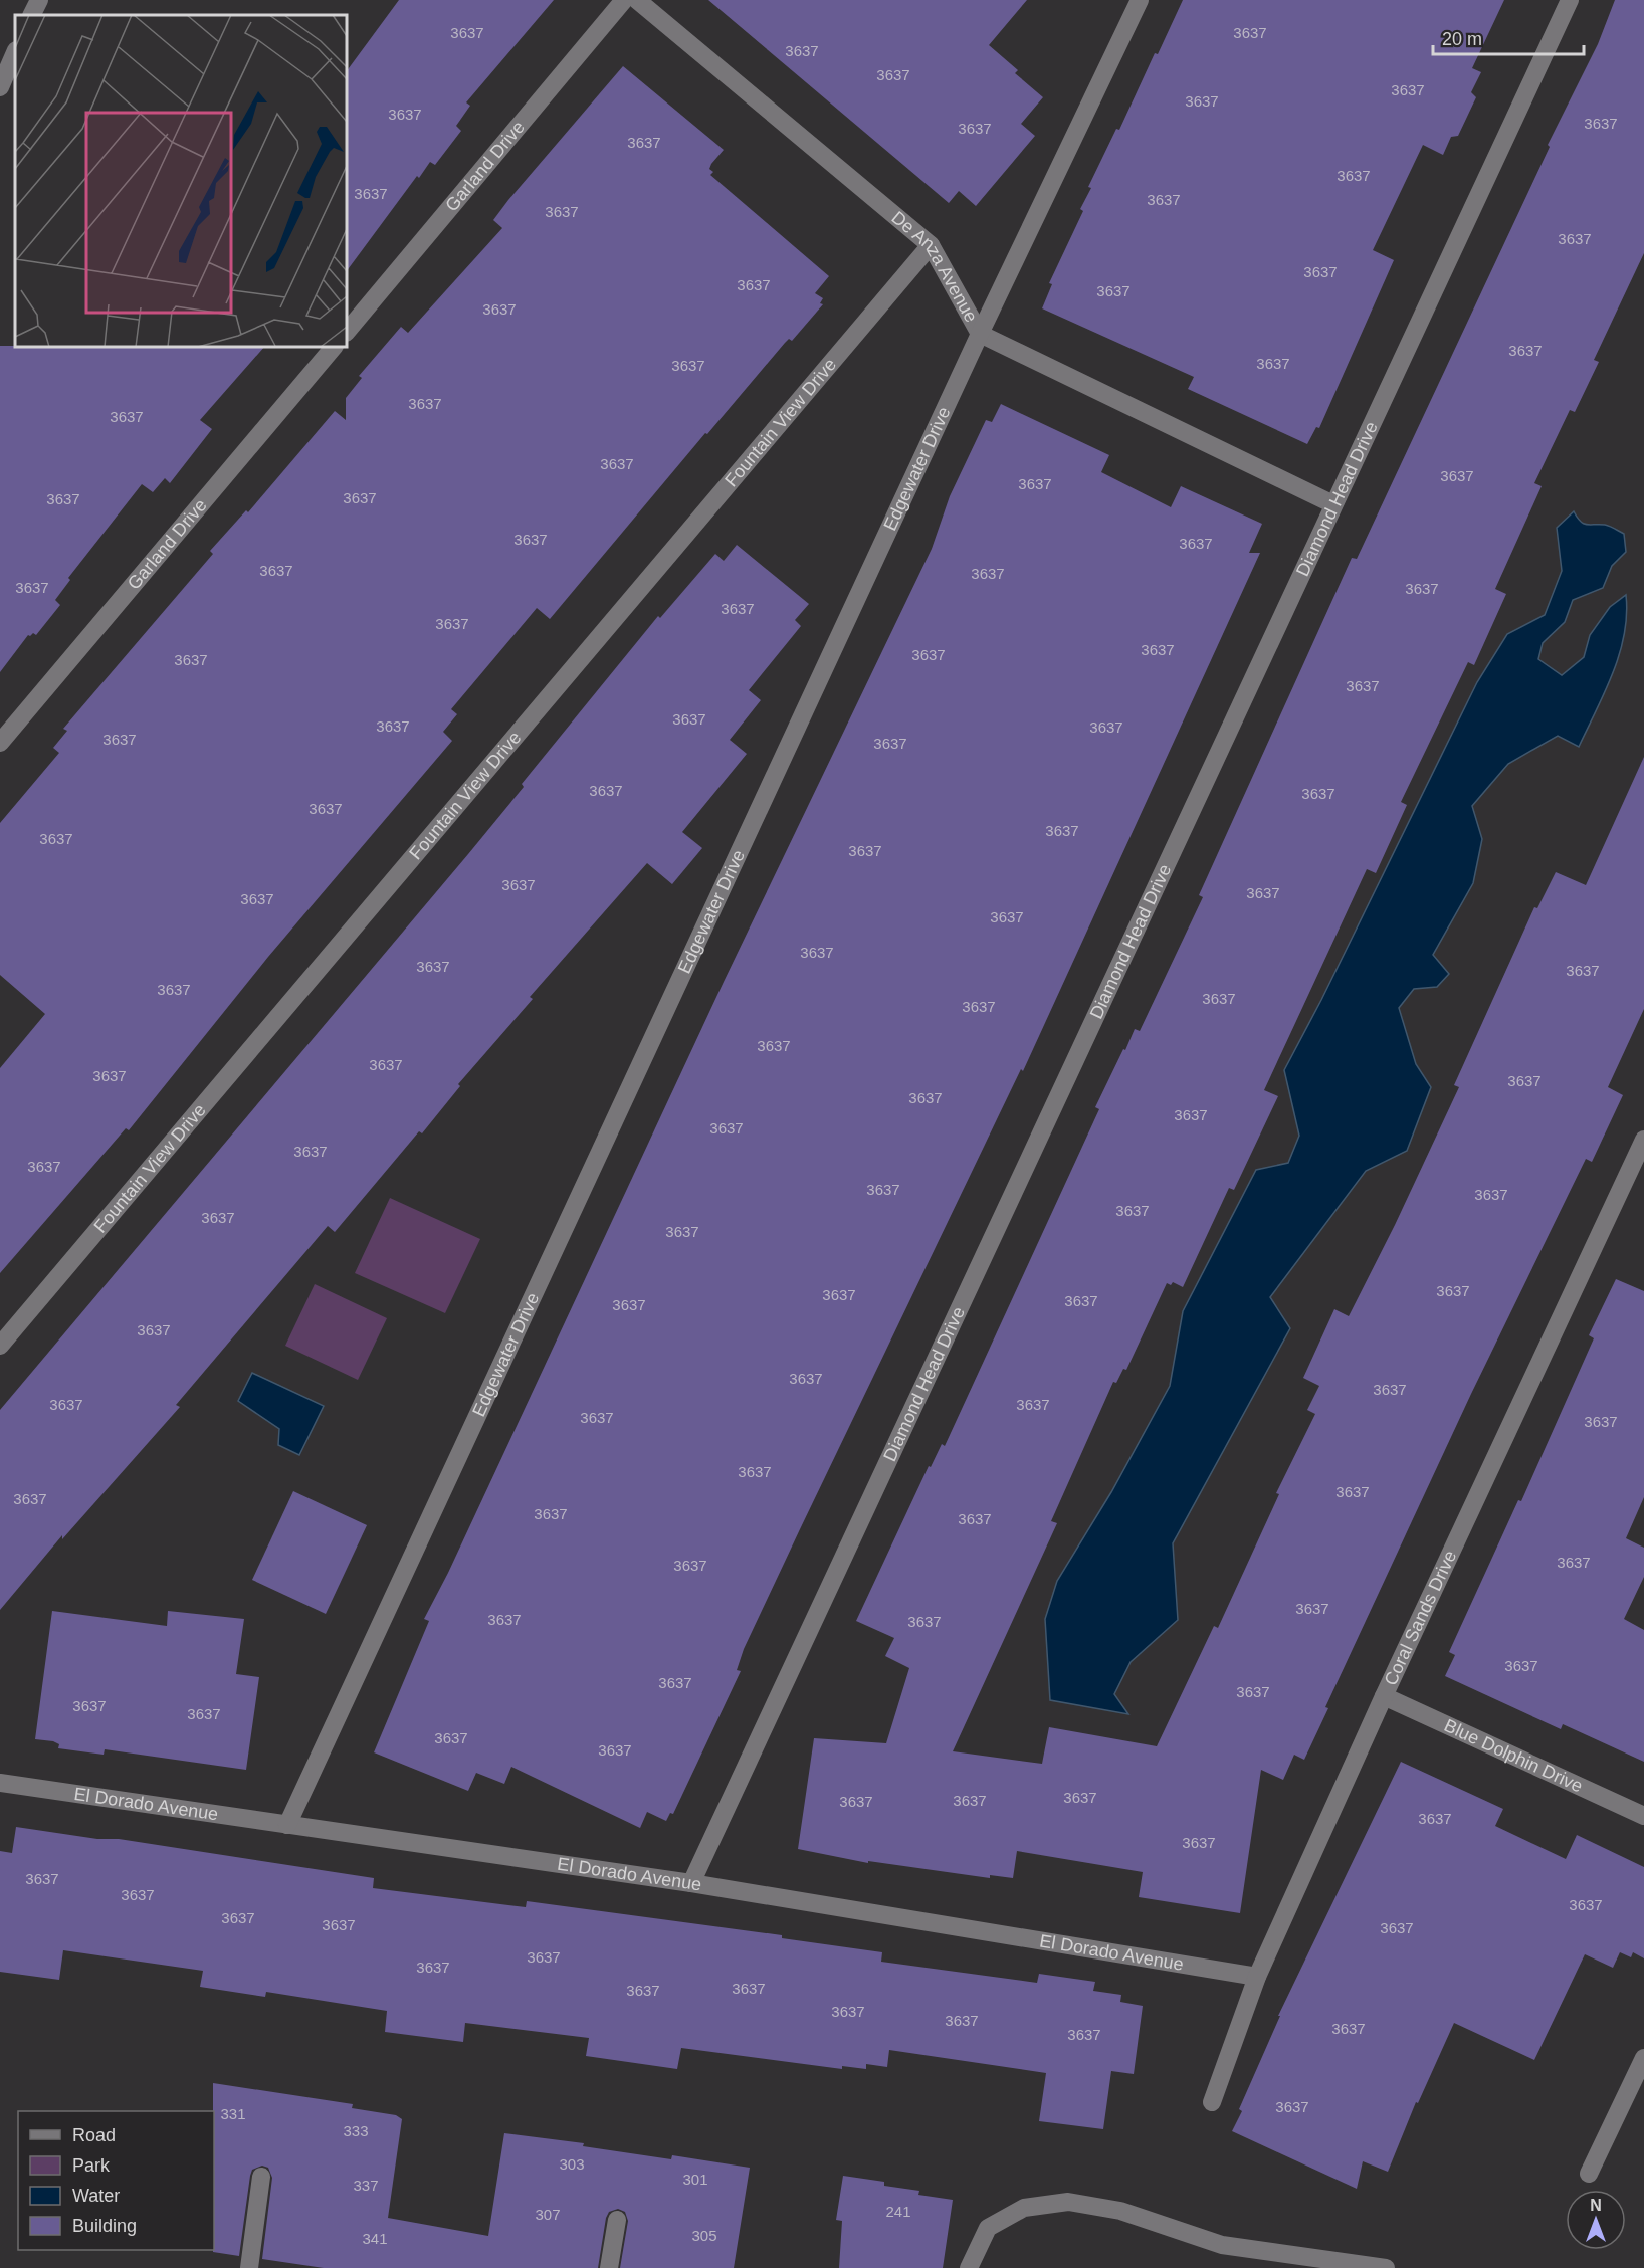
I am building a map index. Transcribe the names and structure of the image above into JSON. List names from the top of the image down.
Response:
{
  "streets": {
    "lane": [
      "Garland Drive",
      "De Anza Avenue",
      "Fountain View Drive",
      "Edgewater Drive",
      "Diamond Head Drive",
      "Coral Sands Drive",
      "Blue Dolphin Drive",
      "El Dorado Avenue"
    ]
  },
  "crossings": [
    ["De Anza Avenue", "Fountain View Drive"],
    ["De Anza Avenue", "Edgewater Drive"],
    ["De Anza Avenue", "Diamond Head Drive"],
    ["Edgewater Drive", "El Dorado Avenue"],
    ["Diamond Head Drive", "El Dorado Avenue"],
    ["Coral Sands Drive", "Blue Dolphin Drive"],
    ["Coral Sands Drive", "El Dorado Avenue"]
  ],
  "house_numbers": [
    "3637",
    "3637",
    "3637",
    "3637",
    "3637",
    "3637",
    "3637",
    "3637",
    "3637",
    "3637",
    "3637",
    "3637",
    "3637",
    "3637",
    "3637",
    "3637",
    "3637",
    "3637",
    "3637",
    "3637",
    "3637",
    "3637",
    "3637",
    "3637",
    "3637",
    "3637",
    "3637",
    "3637",
    "3637",
    "3637",
    "3637",
    "3637",
    "3637",
    "3637",
    "3637",
    "3637",
    "3637",
    "3637",
    "3637",
    "3637",
    "3637",
    "3637",
    "3637",
    "3637",
    "3637",
    "3637",
    "3637",
    "3637",
    "3637",
    "3637",
    "3637",
    "3637",
    "3637",
    "3637",
    "3637",
    "3637",
    "3637",
    "3637",
    "3637",
    "3637",
    "3637",
    "3637",
    "3637",
    "3637",
    "3637",
    "3637",
    "3637",
    "3637",
    "3637",
    "3637",
    "3637",
    "3637",
    "3637",
    "3637",
    "3637",
    "3637",
    "3637",
    "3637",
    "3637",
    "3637",
    "3637",
    "3637",
    "3637",
    "3637",
    "3637",
    "3637",
    "3637",
    "3637",
    "3637",
    "3637",
    "3637",
    "3637",
    "3637",
    "3637",
    "3637",
    "3637",
    "3637",
    "3637",
    "3637",
    "3637",
    "3637",
    "3637",
    "3637",
    "3637",
    "3637",
    "3637",
    "3637",
    "3637",
    "3637",
    "3637",
    "3637",
    "3637",
    "3637",
    "3637",
    "3637",
    "3637",
    "3637",
    "3637",
    "3637",
    "3637",
    "3637",
    "3637",
    "3637",
    "3637",
    "331",
    "333",
    "303",
    "301",
    "337",
    "241",
    "307",
    "305",
    "341"
  ],
  "legend": [
    "Road",
    "Park",
    "Water",
    "Building"
  ],
  "scale_bar": "20 m",
  "north": "top"
}
